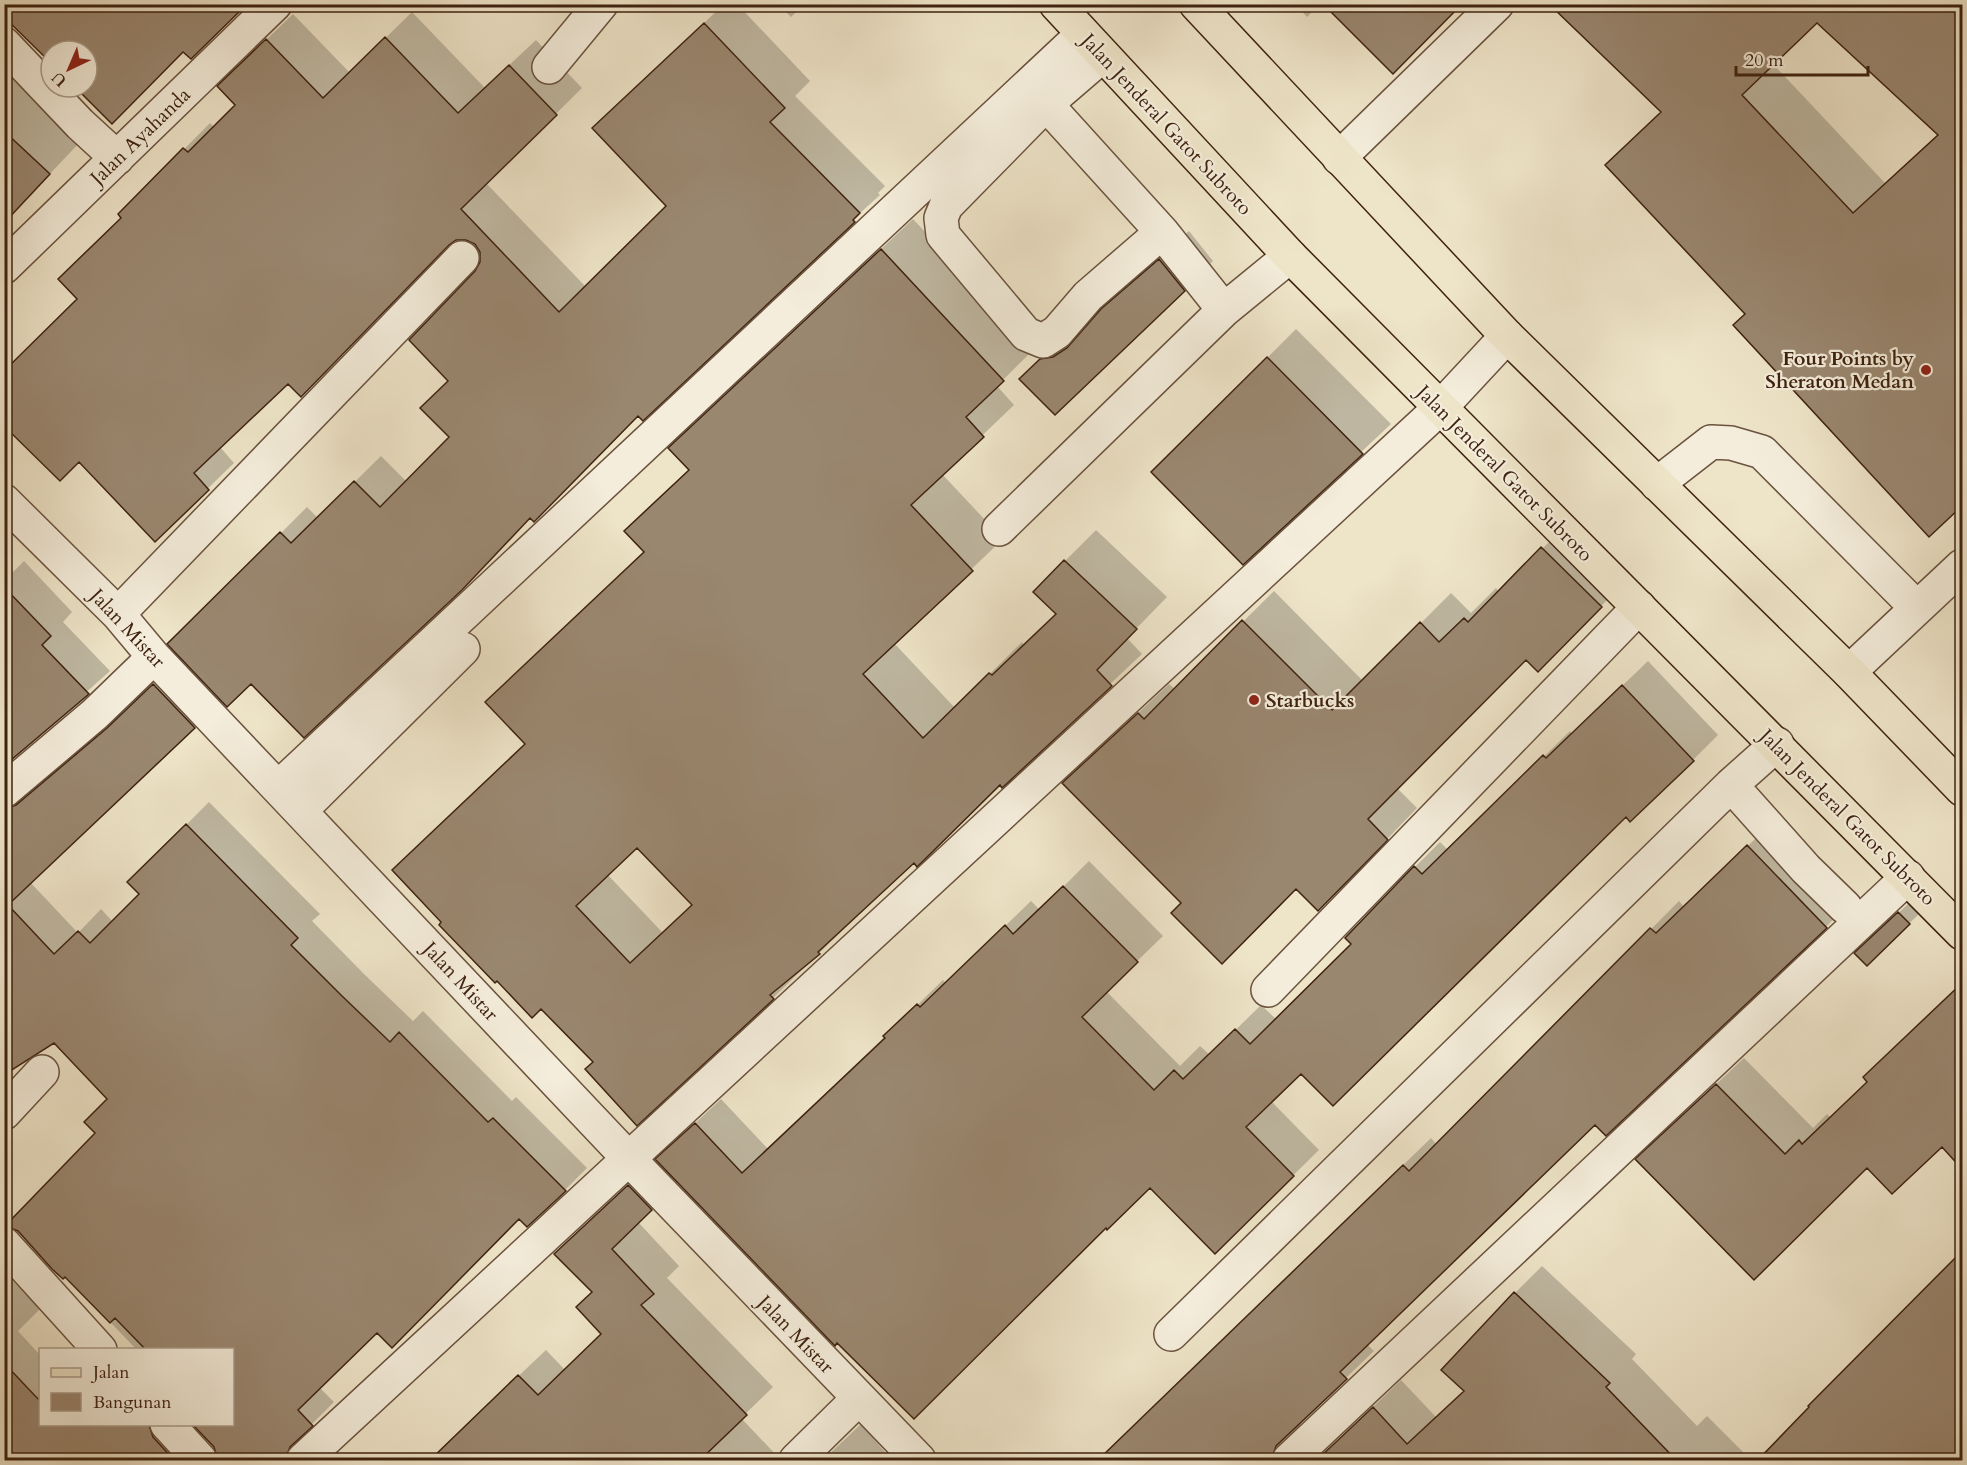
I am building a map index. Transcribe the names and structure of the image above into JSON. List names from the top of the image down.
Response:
{
  "streets": {
    "main road": ["Jalan Jenderal Gatot Subroto"],
    "street": ["Jalan Ayahanda", "Jalan Mistar"]
  },
  "places": ["Four Points by Sheraton Medan", "Starbucks"],
  "legend": ["Jalan", "Bangunan"],
  "scale_bar": "20 m",
  "north": "bottom left"
}
